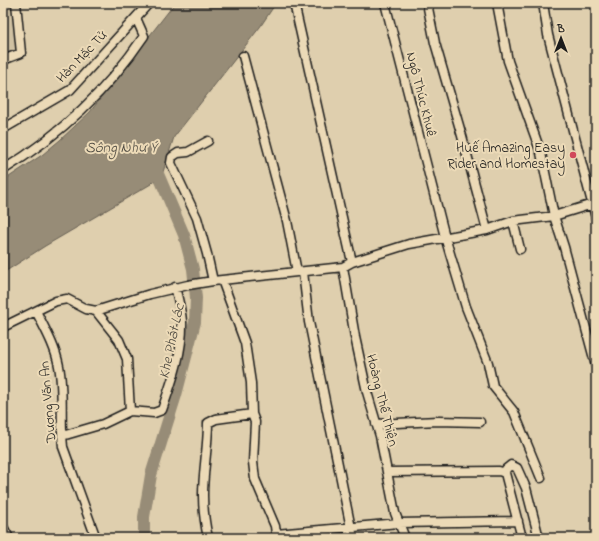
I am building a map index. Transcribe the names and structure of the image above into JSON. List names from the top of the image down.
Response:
{
  "streets": {
    "street": [
      "Hàn Mặc Tử",
      "Ngô Thúc Khuê",
      "Hoàng Thế Thiện",
      "Dương Văn An"
    ]
  },
  "water": ["Sông Như Ý", "Khe Phát Lác"],
  "places": ["Huế Amazing Easy Rider and Homestay"],
  "north": "top"
}
